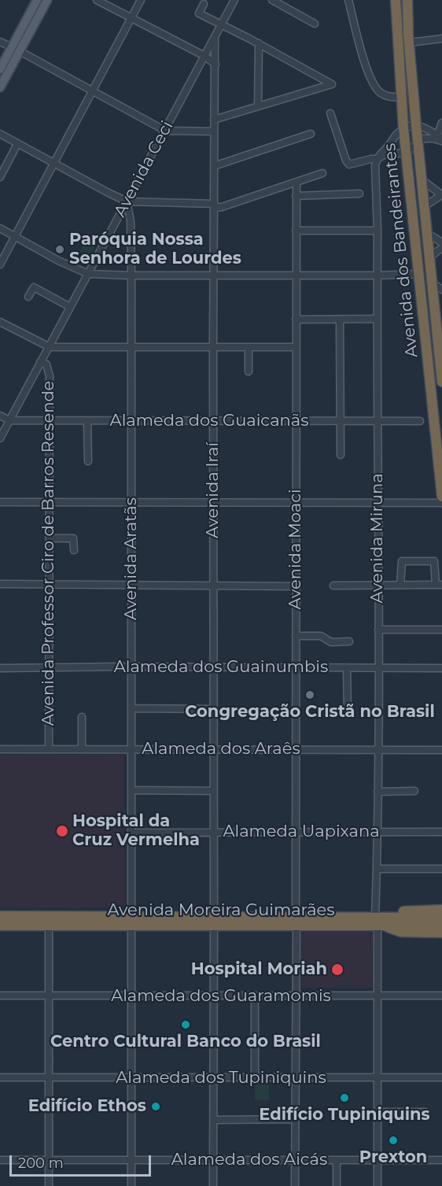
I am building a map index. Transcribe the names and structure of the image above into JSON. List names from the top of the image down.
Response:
{
  "streets": {
    "highway": ["Avenida dos Bandeirantes", "Avenida Moreira Guimarães"],
    "street": [
      "Avenida Ceci",
      "Alameda dos Guaicanãs",
      "Avenida Iraí",
      "Avenida Miruna",
      "Avenida Moaci",
      "Avenida Professor Ciro de Barros Resende",
      "Avenida Aratãs",
      "Alameda dos Guainumbis",
      "Alameda dos Araês",
      "Alameda Uapixana",
      "Alameda dos Guaramomis",
      "Alameda dos Tupiniquins",
      "Alameda dos Aicás"
    ]
  },
  "crossings": [
    ["Avenida Ceci", "Alameda dos Guaicanãs"],
    ["Avenida Ceci", "Avenida Iraí"],
    ["Avenida Ceci", "Avenida Professor Ciro de Barros Resende"],
    ["Avenida Ceci", "Avenida Aratãs"],
    ["Alameda dos Guaicanãs", "Avenida Iraí"],
    ["Alameda dos Guaicanãs", "Avenida Miruna"],
    ["Alameda dos Guaicanãs", "Avenida Moaci"],
    ["Alameda dos Guaicanãs", "Avenida Professor Ciro de Barros Resende"],
    ["Alameda dos Guaicanãs", "Avenida Aratãs"],
    ["Avenida Iraí", "Alameda dos Guainumbis"],
    ["Avenida Iraí", "Alameda dos Araês"],
    ["Avenida Iraí", "Alameda Uapixana"],
    ["Avenida Iraí", "Avenida Moreira Guimarães"],
    ["Avenida Iraí", "Alameda dos Guaramomis"],
    ["Avenida Iraí", "Alameda dos Tupiniquins"],
    ["Avenida Iraí", "Alameda dos Aicás"],
    ["Avenida Miruna", "Alameda dos Guainumbis"],
    ["Avenida Miruna", "Alameda dos Araês"],
    ["Avenida Miruna", "Alameda Uapixana"],
    ["Avenida Miruna", "Avenida Moreira Guimarães"],
    ["Avenida Miruna", "Alameda dos Guaramomis"],
    ["Avenida Miruna", "Alameda dos Tupiniquins"],
    ["Avenida Miruna", "Alameda dos Aicás"],
    ["Avenida Moaci", "Alameda dos Guainumbis"],
    ["Avenida Moaci", "Alameda dos Araês"],
    ["Avenida Moaci", "Alameda Uapixana"],
    ["Avenida Moaci", "Avenida Moreira Guimarães"],
    ["Avenida Moaci", "Alameda dos Guaramomis"],
    ["Avenida Moaci", "Alameda dos Tupiniquins"],
    ["Avenida Moaci", "Alameda dos Aicás"],
    ["Avenida Professor Ciro de Barros Resende", "Alameda dos Guainumbis"],
    ["Avenida Professor Ciro de Barros Resende", "Alameda dos Araês"],
    ["Avenida Aratãs", "Alameda dos Guainumbis"],
    ["Avenida Aratãs", "Alameda dos Araês"],
    ["Avenida Aratãs", "Alameda Uapixana"],
    ["Avenida Aratãs", "Avenida Moreira Guimarães"],
    ["Avenida Aratãs", "Alameda dos Guaramomis"],
    ["Avenida Aratãs", "Alameda dos Tupiniquins"],
    ["Avenida Aratãs", "Alameda dos Aicás"]
  ],
  "places": [
    "Paróquia Nossa Senhora de Lourdes",
    "Congregação Cristã no Brasil",
    "Hospital da Cruz Vermelha",
    "Hospital Moriah",
    "Centro Cultural Banco do Brasil",
    "Edifício Tupiniquins",
    "Edifício Ethos",
    "Prexton"
  ],
  "scale_bar": "200 m"
}
